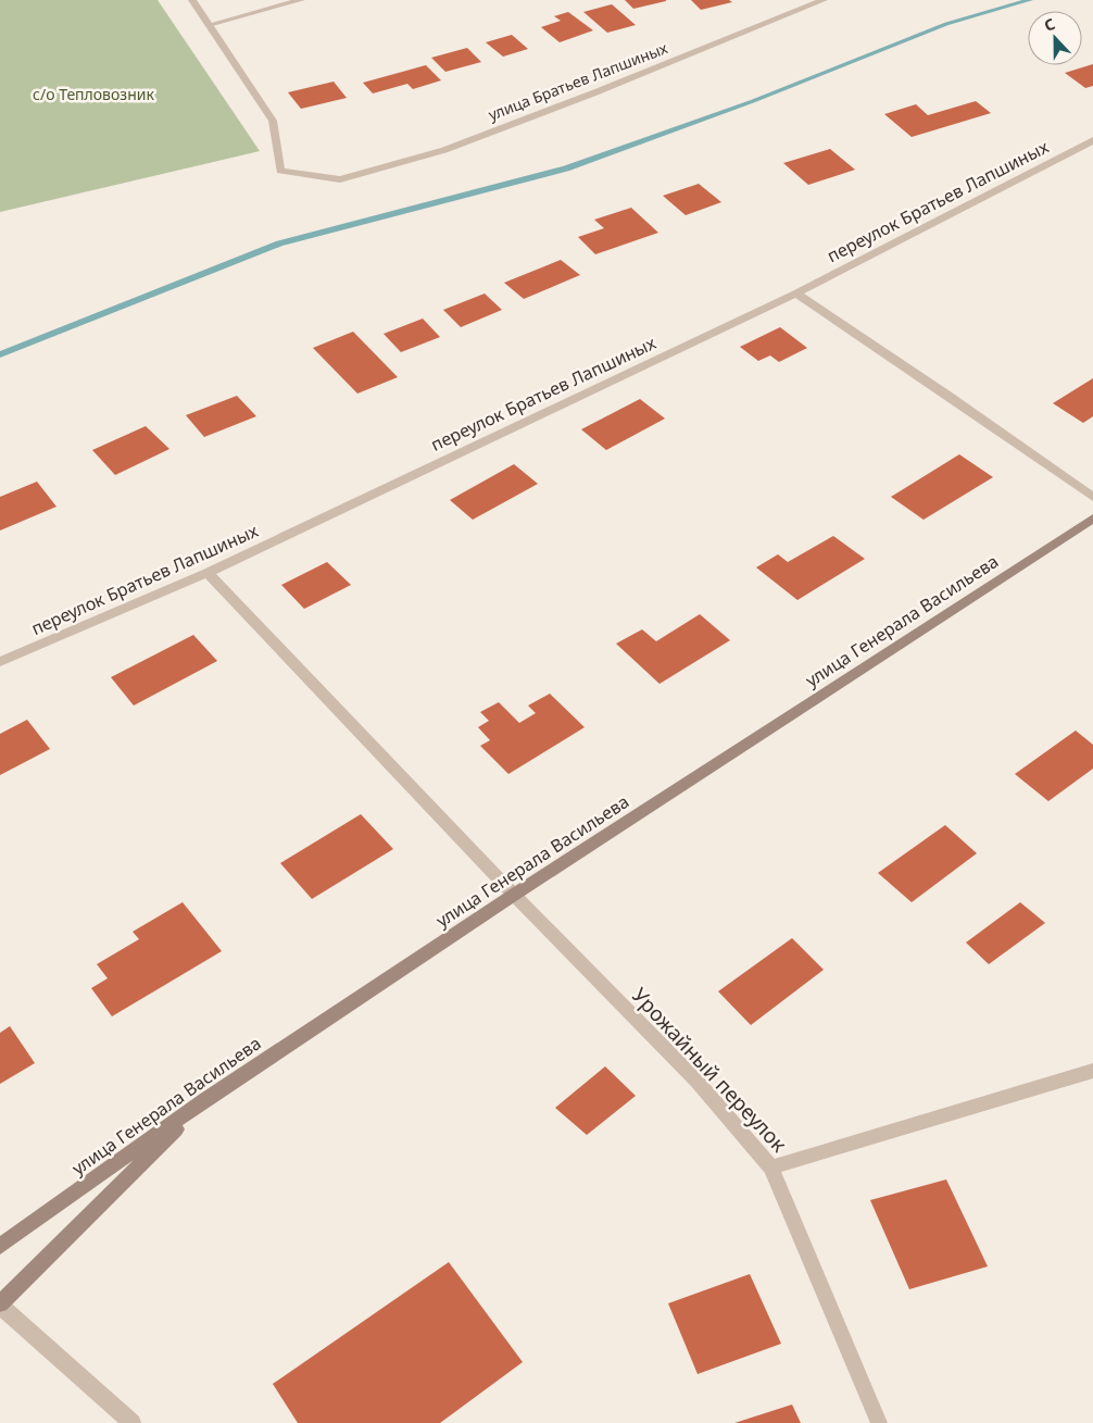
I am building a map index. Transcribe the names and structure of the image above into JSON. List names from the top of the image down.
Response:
{
  "streets": {
    "main road": ["улица Генерала Васильева"],
    "street": ["улица Братьев Лапшиных", "переулок Братьев Лапшиных", "Урожайный переулок"]
  },
  "crossings": [
    ["переулок Братьев Лапшиных", "Урожайный переулок"],
    ["улица Генерала Васильева", "Урожайный переулок"]
  ],
  "parks": ["с/о Тепловозник"],
  "north": "top"
}
